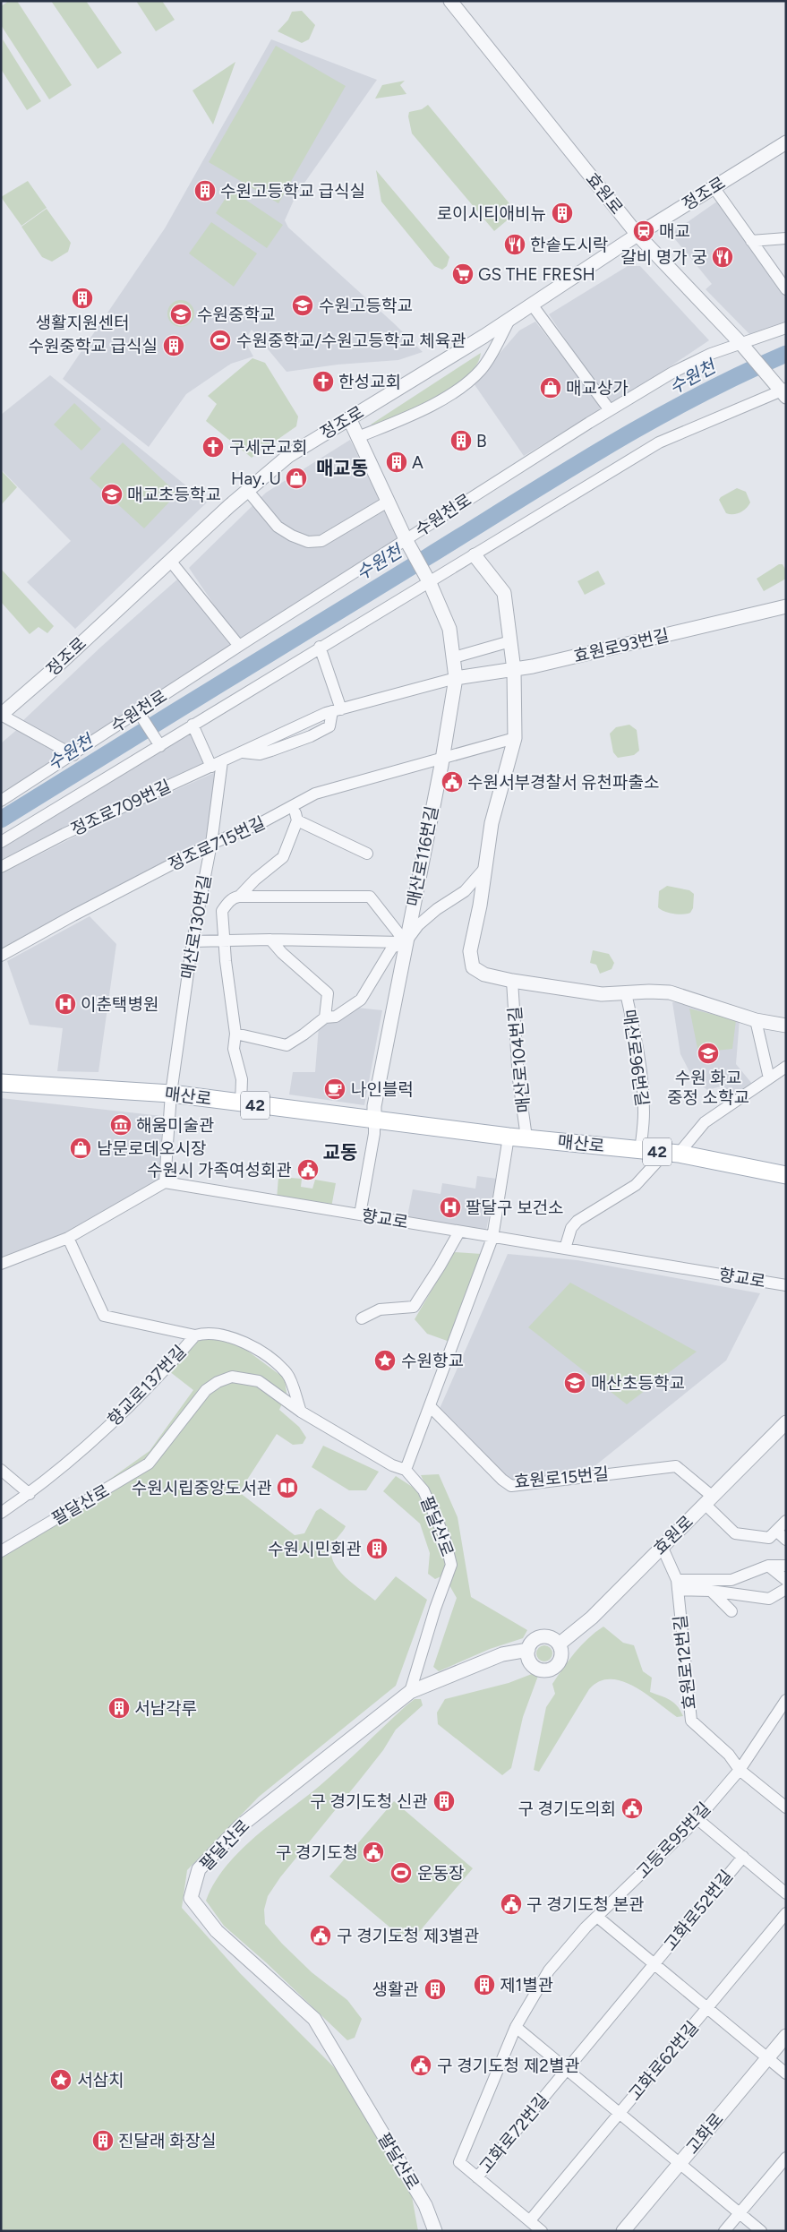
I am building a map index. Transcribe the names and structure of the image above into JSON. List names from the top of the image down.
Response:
{
  "streets": {
    "main road": ["매산로", "42"],
    "street": [
      "효원로",
      "정조로",
      "수원천로",
      "효원로93번길",
      "정조로709번길",
      "정조로715번길",
      "매산로116번길",
      "매산로130번길",
      "매산로96번길",
      "매산로104번길",
      "향교로",
      "향교로137번길",
      "효원로15번길",
      "팔달산로",
      "효원로12번길",
      "고등로95번길",
      "고화로52번길",
      "고화로62번길",
      "고화로72번길",
      "고화로"
    ]
  },
  "crossings": [
    ["효원로", "정조로"],
    ["효원로", "수원천로"],
    ["효원로", "효원로15번길"],
    ["효원로", "효원로12번길"],
    ["정조로", "수원천로"],
    ["정조로", "매산로116번길"],
    ["수원천로", "매산로116번길"],
    ["효원로93번길", "정조로709번길"],
    ["효원로93번길", "매산로116번길"],
    ["정조로709번길", "매산로116번길"],
    ["정조로709번길", "매산로130번길"],
    ["정조로715번길", "매산로116번길"],
    ["정조로715번길", "매산로130번길"],
    ["매산로116번길", "매산로96번길"],
    ["매산로116번길", "매산로"],
    ["매산로130번길", "매산로"],
    ["매산로130번길", "향교로"],
    ["매산로96번길", "매산로104번길"],
    ["매산로96번길", "매산로"],
    ["매산로104번길", "매산로"],
    ["효원로12번길", "고등로95번길"],
    ["고등로95번길", "고화로52번길"],
    ["고등로95번길", "고화로62번길"],
    ["고등로95번길", "고화로72번길"],
    ["고화로52번길", "고화로62번길"],
    ["고화로62번길", "고화로"]
  ],
  "districts": ["매교동", "교동"],
  "water": ["수원천"],
  "places": {
    "building": [
      "수원고등학교 급식실",
      "로이시티애비뉴",
      "생활지원센터",
      "수원중학교 급식실",
      "B",
      "A",
      "수원시민회관",
      "서남각루",
      "구 경기도청 신관",
      "제1별관",
      "생활관",
      "진달래 화장실"
    ],
    "station": ["매교"],
    "restaurant": ["한솥도시락", "갈비 명가 궁"],
    "supermarket": ["GS THE FRESH"],
    "school or university": [
      "수원고등학교",
      "수원중학교",
      "매교초등학교",
      "수원 화교 중정 소학교",
      "매산초등학교"
    ],
    "sports": ["수원중학교/수원고등학교 체육관", "운동장"],
    "church": ["한성교회", "구세군교회"],
    "shop": ["매교상가", "Hay. U", "남문로데오시장"],
    "public building": [
      "수원서부경찰서 유천파출소",
      "수원시 가족여성회관",
      "구 경기도의회",
      "구 경기도청",
      "구 경기도청 본관",
      "구 경기도청 제3별관",
      "구 경기도청 제2별관"
    ],
    "hospital": ["이춘택병원", "팔달구 보건소"],
    "cafe": ["나인블럭"],
    "museum": ["해움미술관"],
    "place": ["수원항교", "서삼치"],
    "library": ["수원시립중앙도서관"]
  }
}
